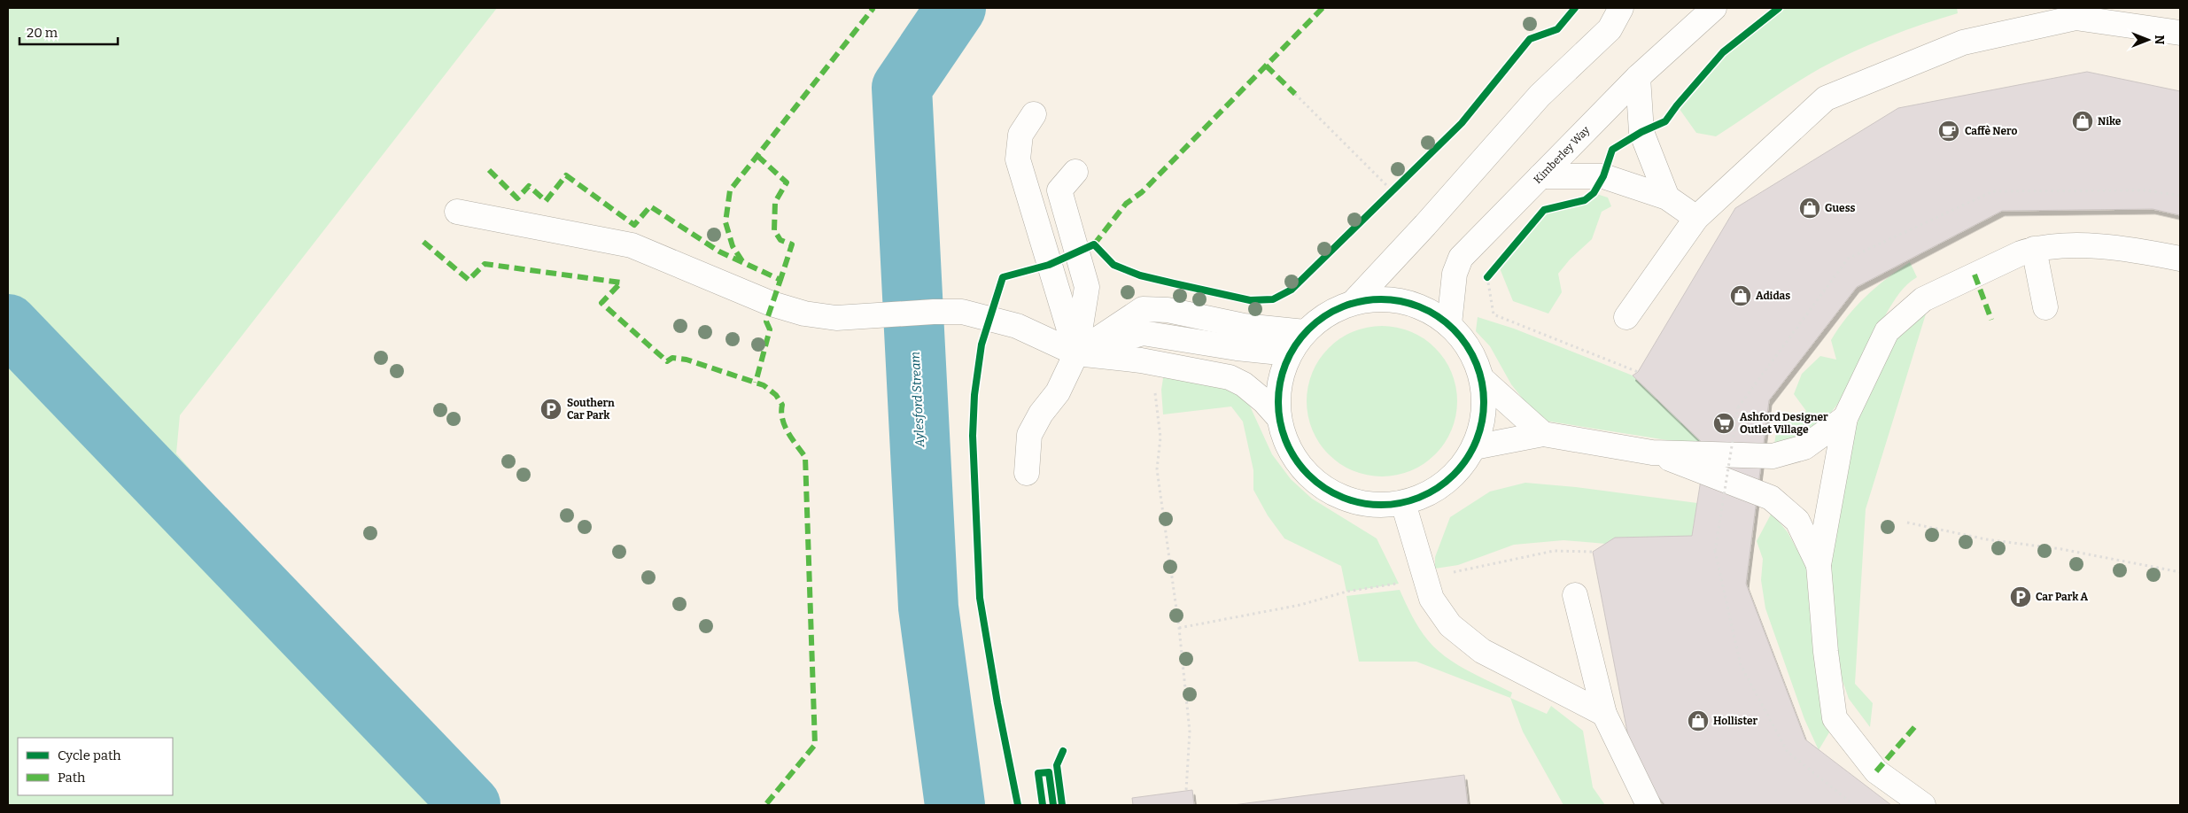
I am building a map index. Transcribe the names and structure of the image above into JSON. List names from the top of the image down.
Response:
{
  "streets": {
    "street": ["Kimberley Way"]
  },
  "water": ["Aylesford Stream"],
  "places": {
    "shop": [
      "Nike",
      "Guess",
      "Adidas",
      "Hollister"
    ],
    "cafe": ["Caffè Nero"],
    "parking": ["Southern Car Park", "Car Park A"],
    "supermarket": ["Ashford Designer Outlet Village"]
  },
  "legend": ["Cycle path", "Path"],
  "scale_bar": "20 m",
  "north": "right"
}
